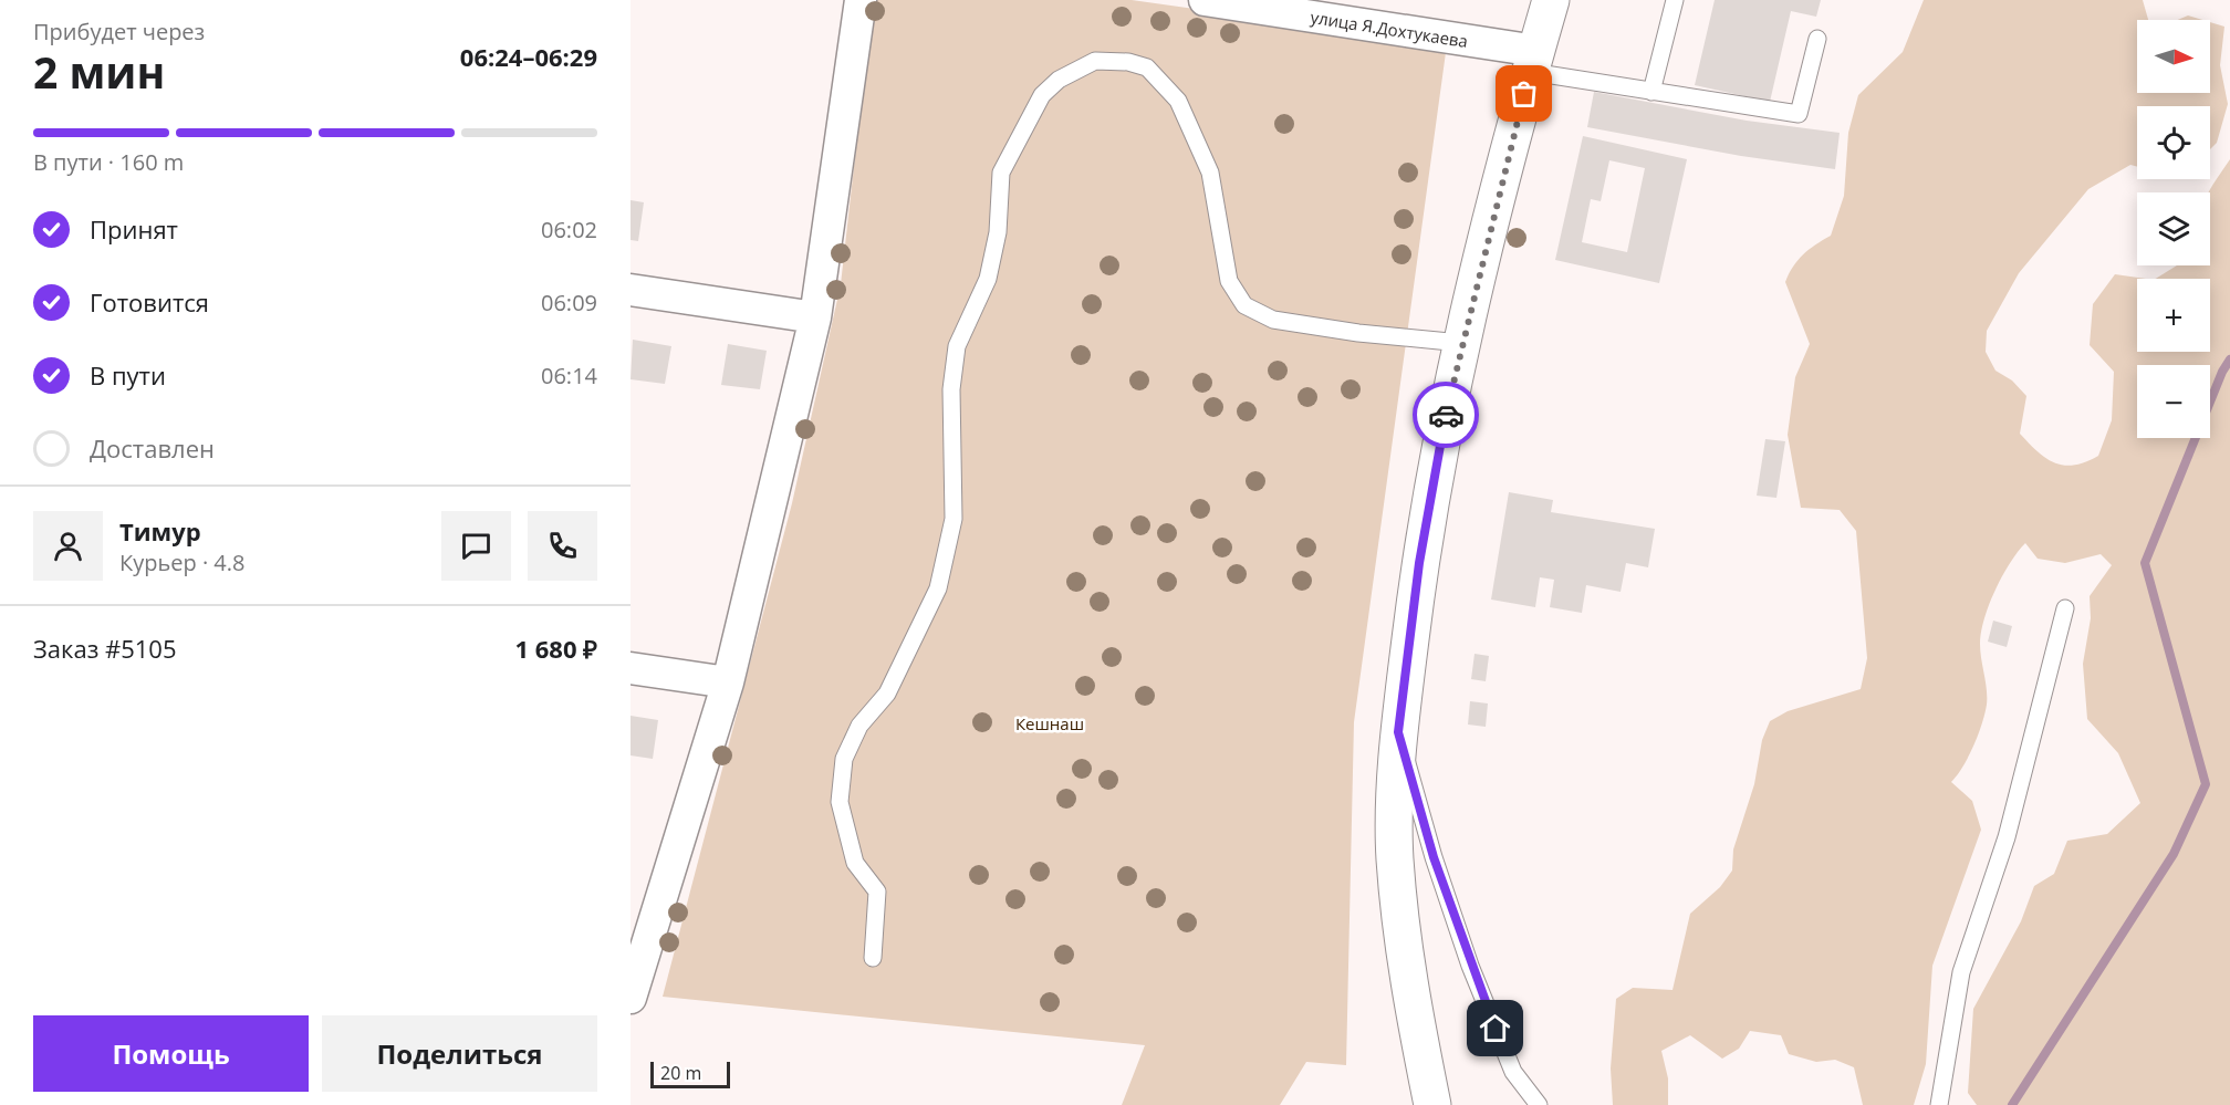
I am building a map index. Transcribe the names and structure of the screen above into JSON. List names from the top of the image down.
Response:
{
  "streets": {
    "street": ["улица Я.Дохтукаева"]
  },
  "parks": ["Кешнаш"],
  "scale_bar": "20 m",
  "north": "right",
  "page": {
    "heading": ["2 мин", "Прибудет через", "06:24–06:29"],
    "panel": [
      "Тимур",
      "Курьер · 4.8",
      "Заказ #5105",
      "1 680 ₽"
    ],
    "map_buttons": ["+", "−"],
    "bar": "В пути · 160 m",
    "list": [
      ["Принят", "06:02"],
      ["Готовится", "06:09"],
      ["В пути", "06:14"],
      "Доставлен"
    ],
    "buttons": ["Помощь", "Поделиться"],
    "scale": "20 m"
  }
}
